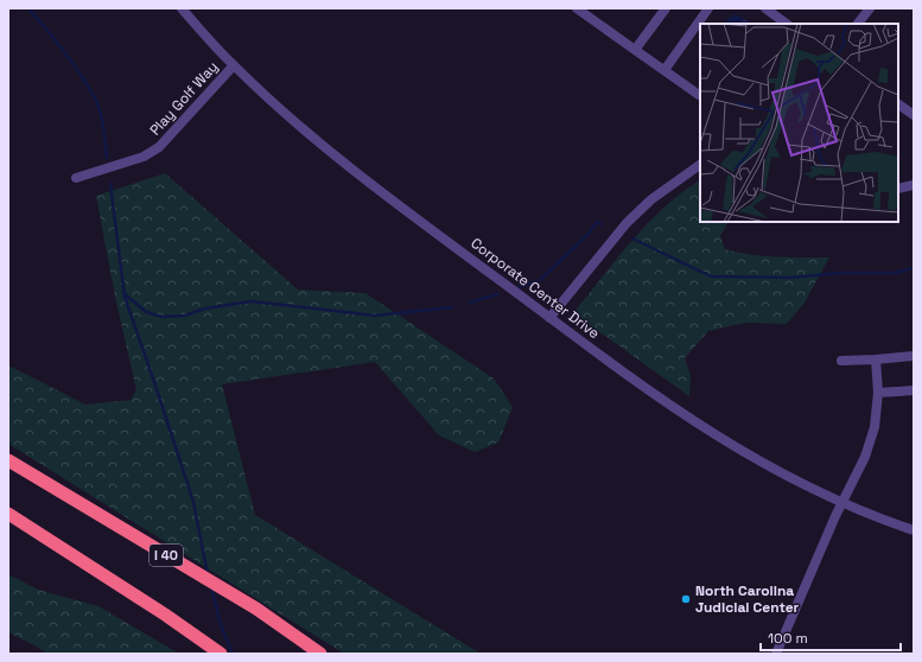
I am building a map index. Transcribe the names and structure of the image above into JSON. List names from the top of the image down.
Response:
{
  "streets": {
    "highway": ["I 40"],
    "street": ["Play Golf Way", "Corporate Center Drive"]
  },
  "crossings": [
    ["Play Golf Way", "Corporate Center Drive"]
  ],
  "places": ["North Carolina Judicial Center"],
  "scale_bar": "100 m"
}
